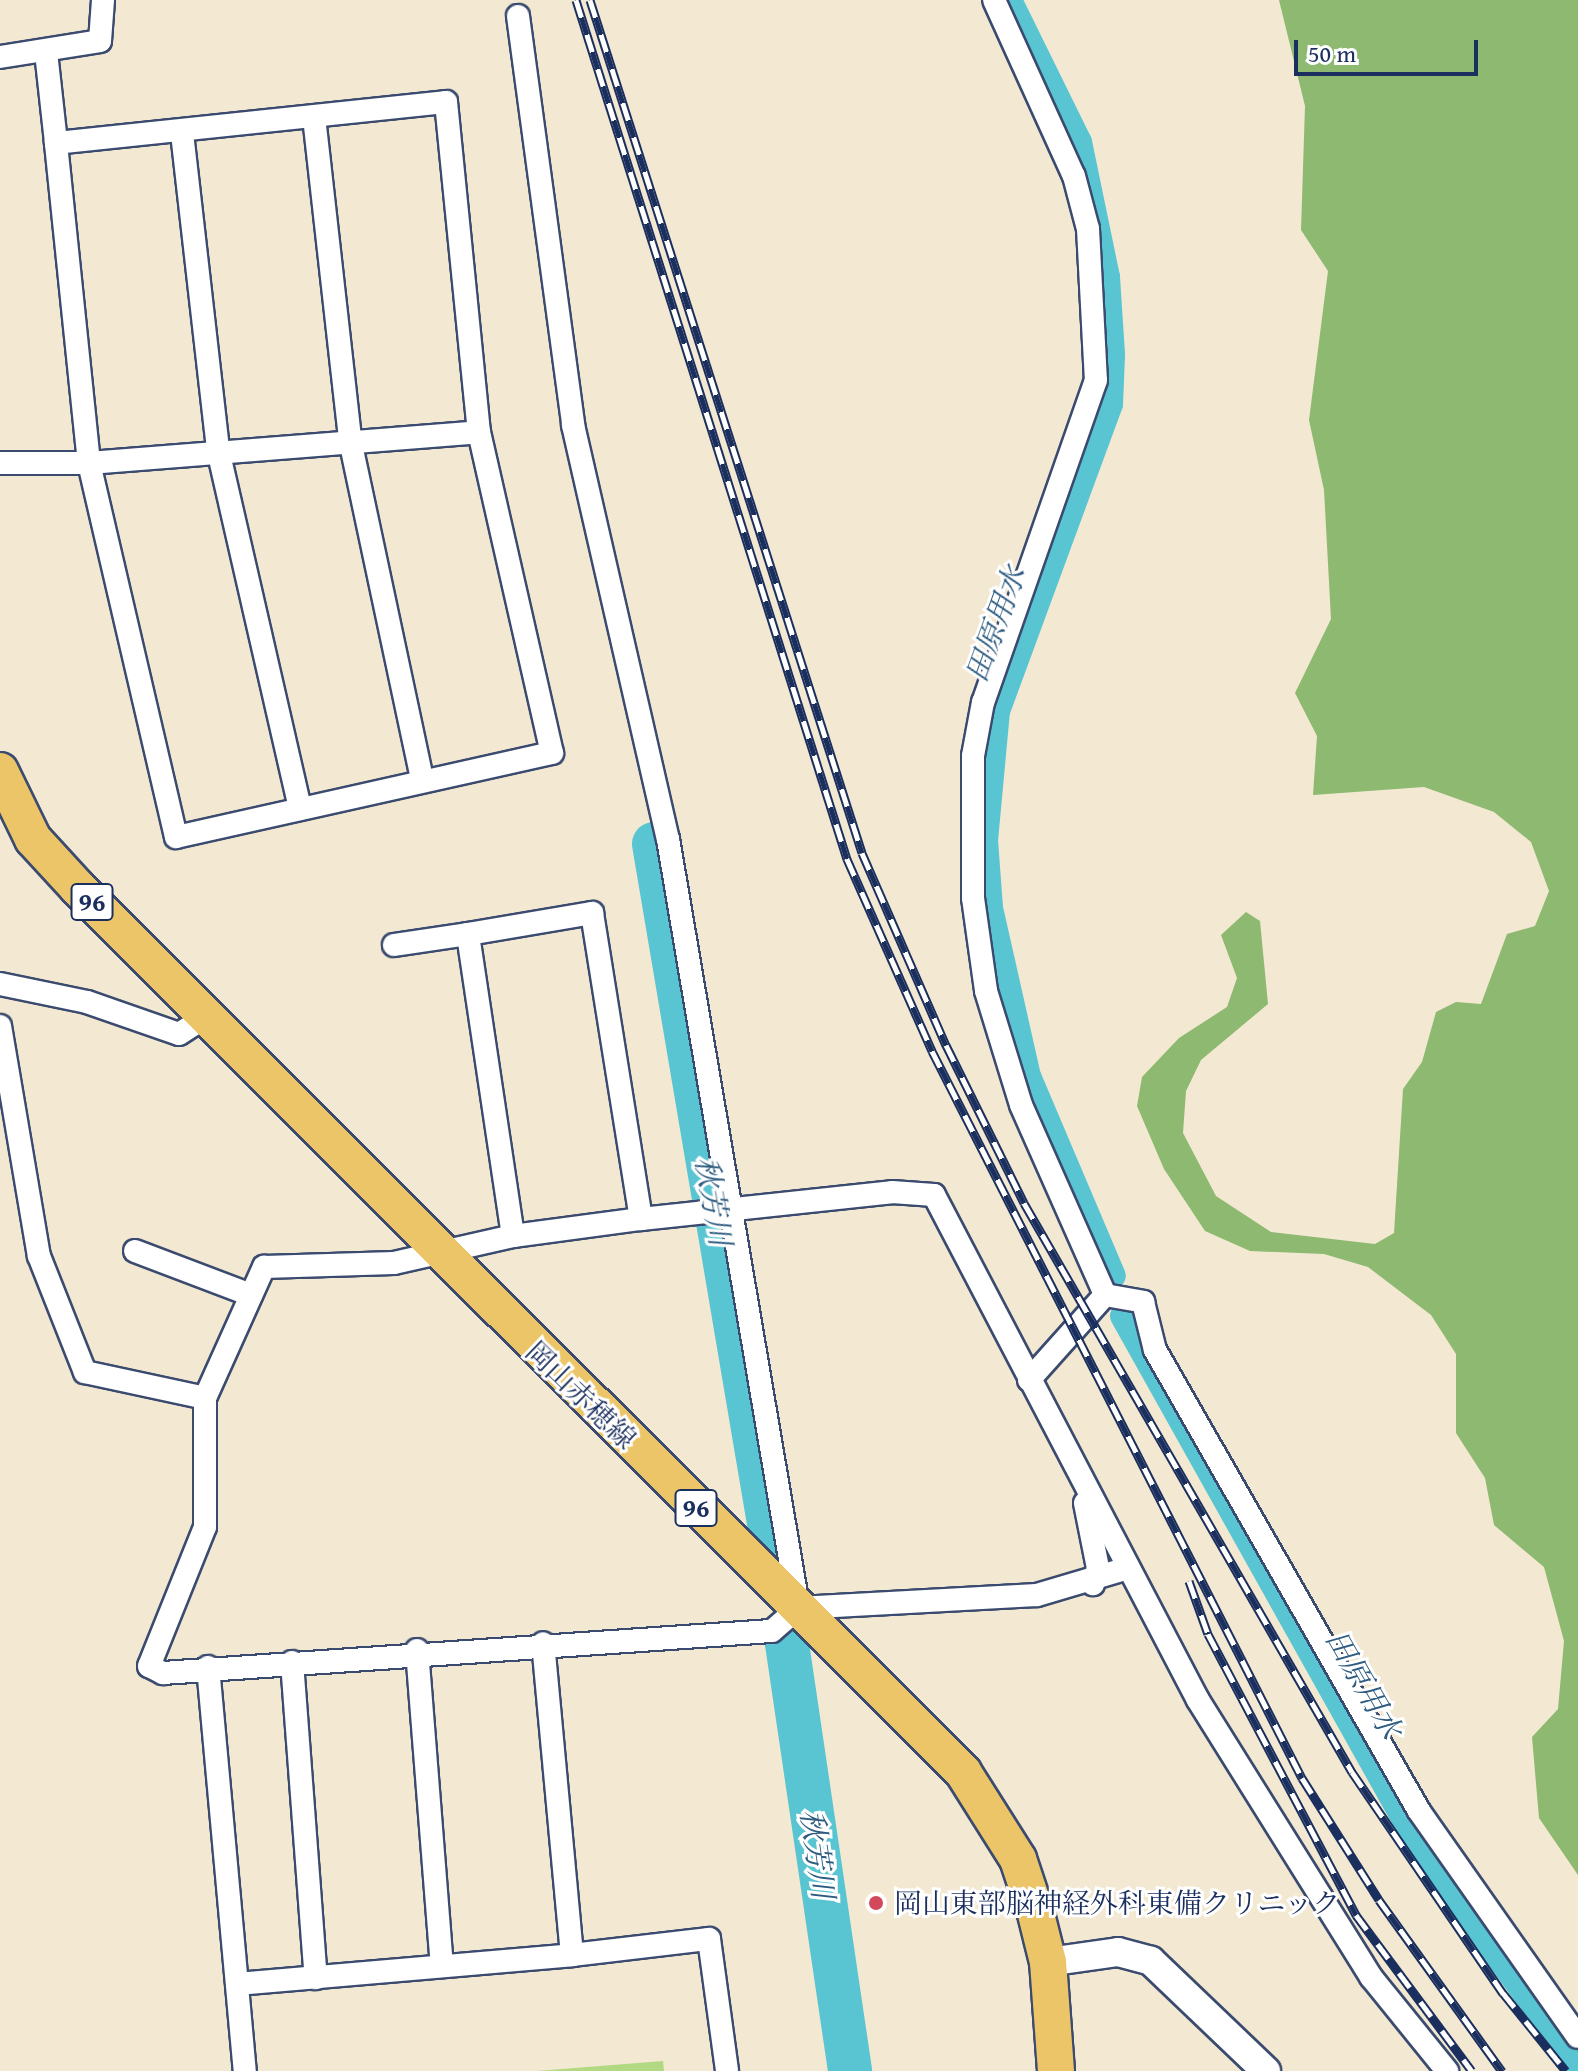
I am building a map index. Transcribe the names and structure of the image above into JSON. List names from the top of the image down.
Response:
{
  "streets": {
    "main road": ["96", "岡山赤穂線"]
  },
  "water": ["田原用水", "秋芳川"],
  "places": ["岡山東部脳神経外科東備クリニック"],
  "scale_bar": "50 m"
}
